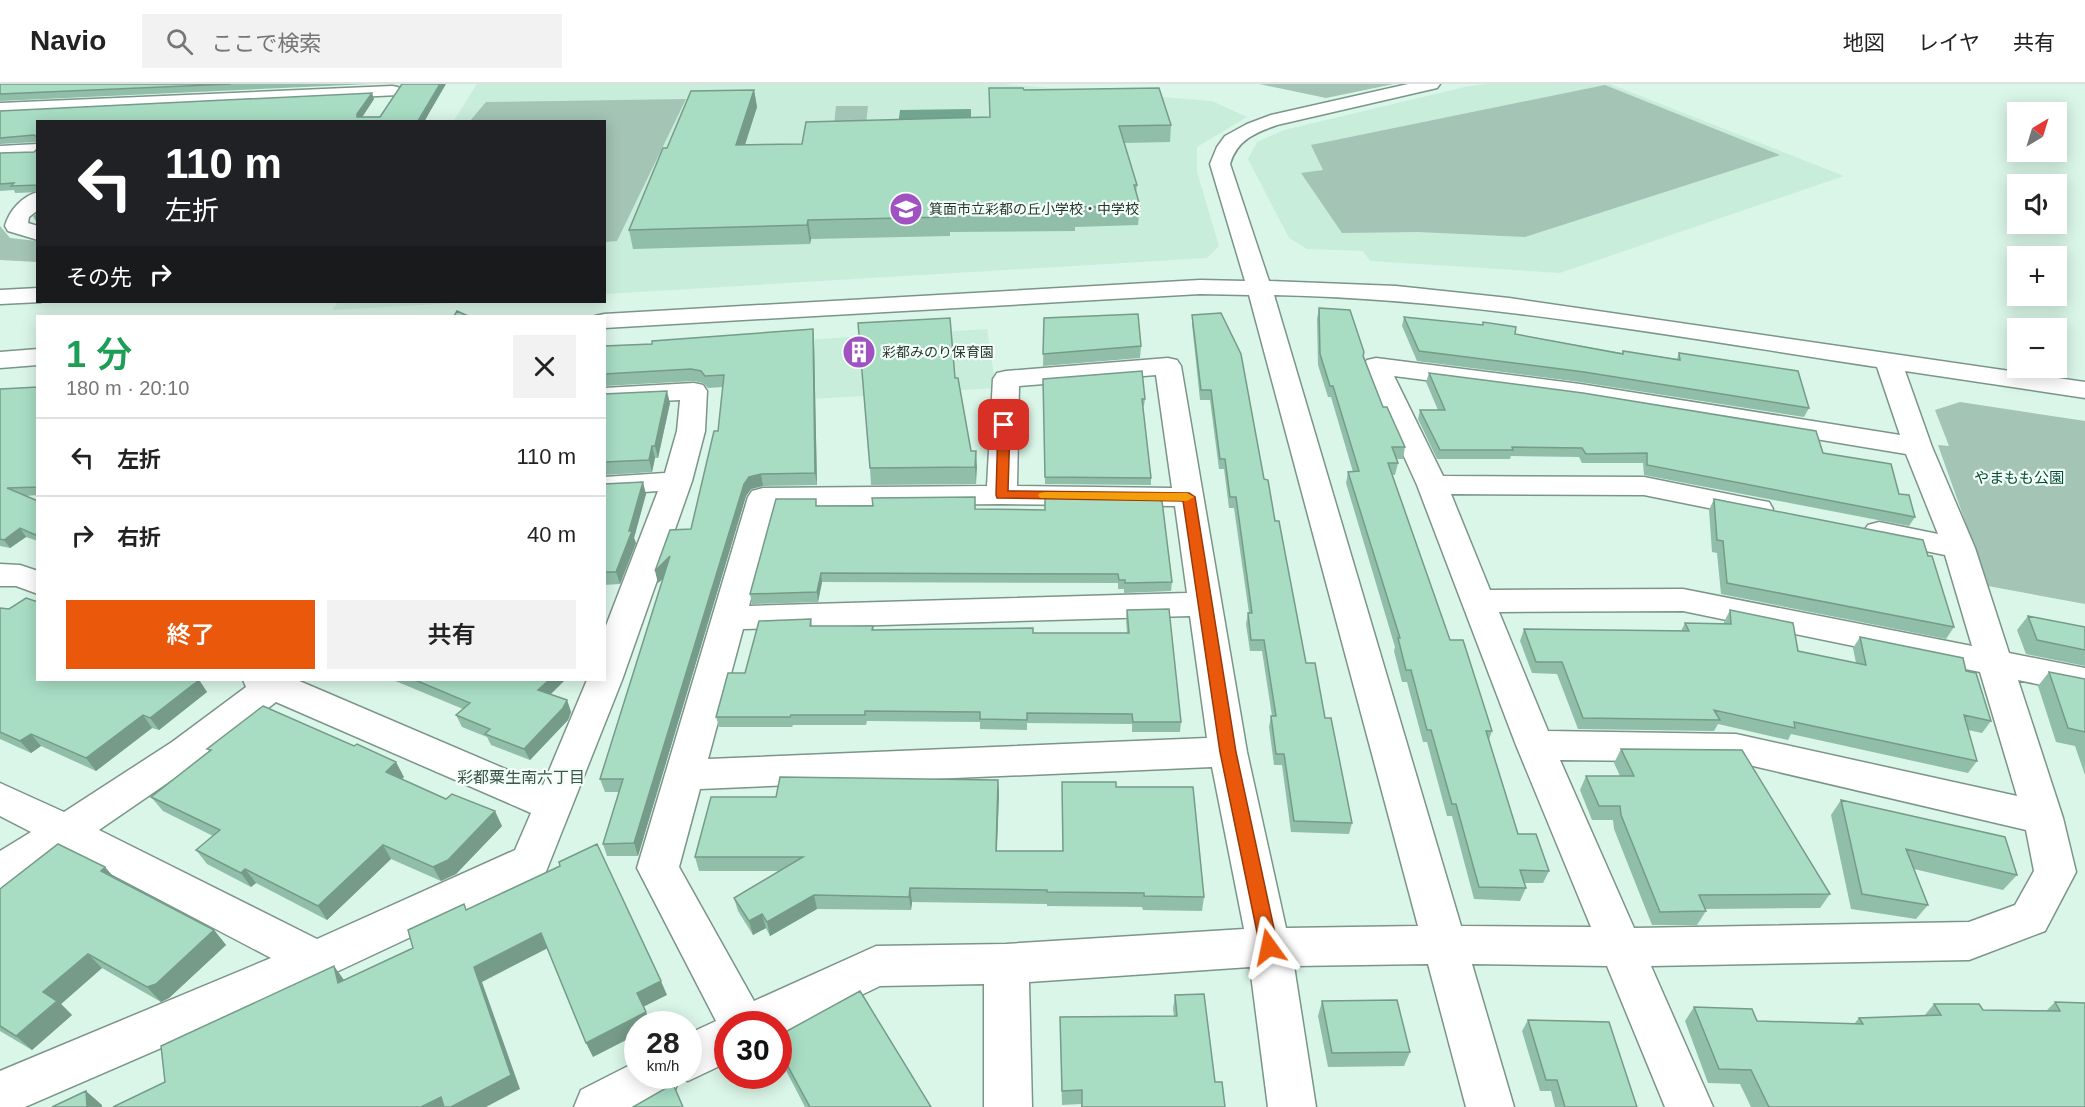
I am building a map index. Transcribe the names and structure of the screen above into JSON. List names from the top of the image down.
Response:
{
  "districts": ["彩都粟生南六丁目"],
  "parks": ["やまもも公園"],
  "places": {
    "school or university": ["箕面市立彩都の丘小学校・中学校"],
    "building": ["彩都みのり保育園"]
  },
  "north": "top right",
  "page": {
    "header": "Navio",
    "search": "ここで検索",
    "nav": ["地図", "レイヤ", "共有"],
    "map_buttons": ["+", "−"],
    "turn": ["110 m", "左折"],
    "then": "その先",
    "heading": ["1 分", "180 m · 20:10"],
    "list": [
      {
        "name": "左折",
        "value": "110 m"
      },
      {
        "name": "右折",
        "value": "40 m"
      }
    ],
    "buttons": ["終了", "共有"],
    "speed": "28 km/h",
    "limit": "30"
  }
}
